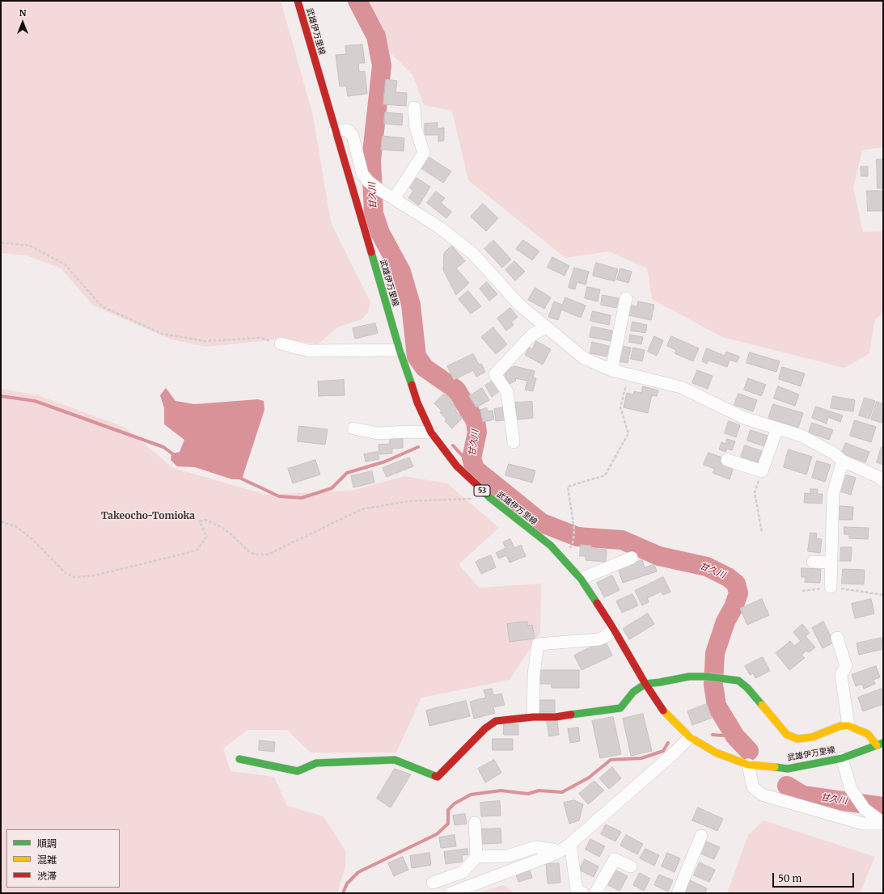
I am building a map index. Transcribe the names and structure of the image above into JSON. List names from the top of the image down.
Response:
{
  "streets": {
    "main road": ["武雄伊万里線", "53"]
  },
  "districts": ["Takeocho-Tomioka"],
  "water": ["甘久川"],
  "legend": ["順調", "混雑", "渋滞"],
  "scale_bar": "50 m",
  "north": "top"
}
